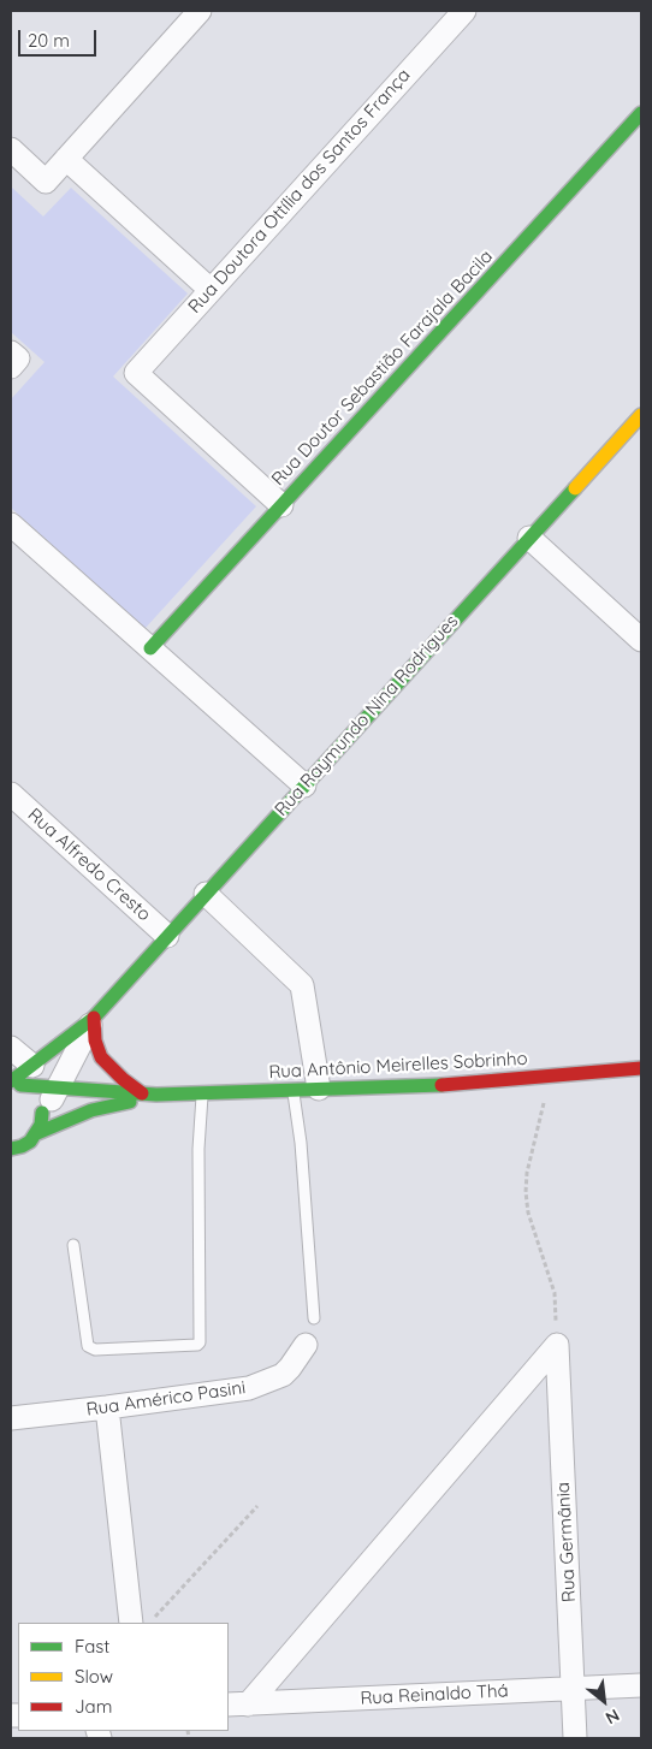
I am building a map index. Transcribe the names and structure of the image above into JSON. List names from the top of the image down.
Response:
{
  "streets": {
    "street": [
      "Rua Doutora Ottília dos Santos França",
      "Rua Doutor Sebastião Farajala Bacila",
      "Rua Raymundo Nina Rodrigues",
      "Rua Alfredo Cresto",
      "Rua Antônio Meirelles Sobrinho",
      "Rua Américo Pasini",
      "Rua Germânia",
      "Rua Reinaldo Thá"
    ]
  },
  "crossings": [
    ["Rua Doutora Ottília dos Santos França", "Rua Doutor Sebastião Farajala Bacila"],
    ["Rua Raymundo Nina Rodrigues", "Rua Alfredo Cresto"],
    ["Rua Raymundo Nina Rodrigues", "Rua Antônio Meirelles Sobrinho"],
    ["Rua Germânia", "Rua Reinaldo Thá"]
  ],
  "legend": ["Fast", "Slow", "Jam"],
  "scale_bar": "20 m",
  "north": "bottom right"
}
